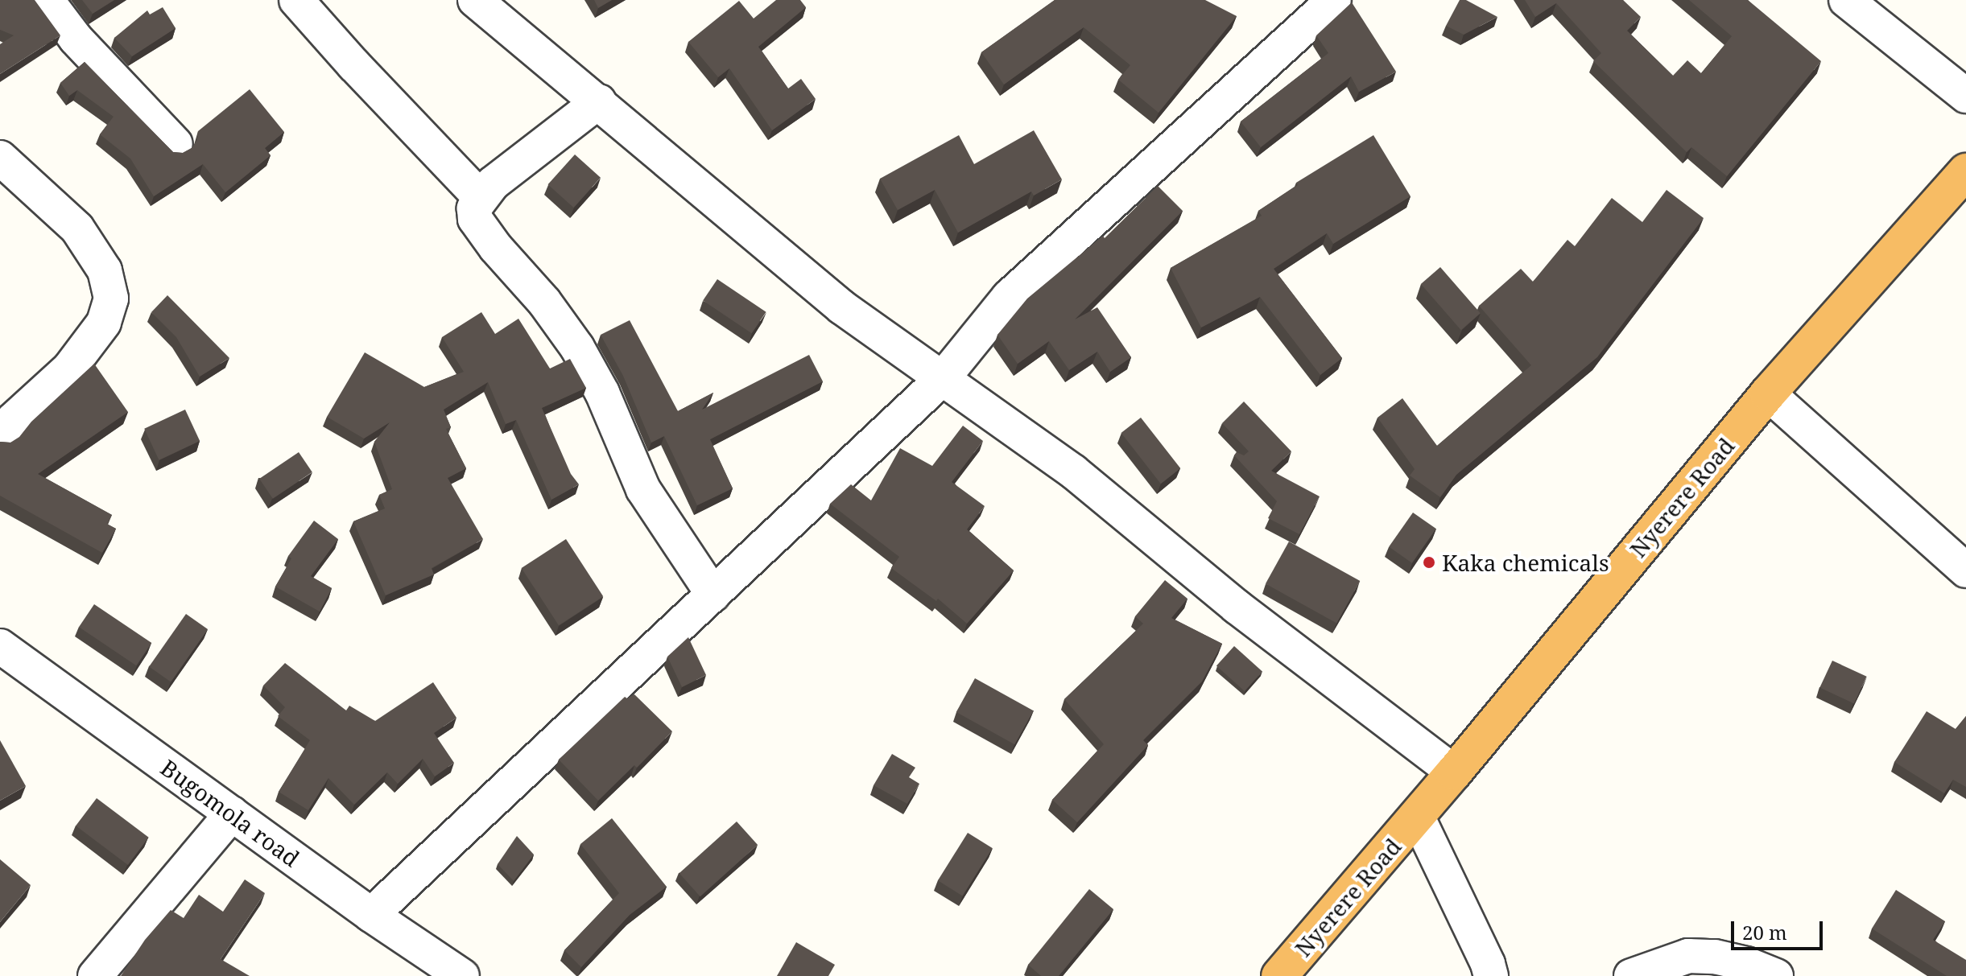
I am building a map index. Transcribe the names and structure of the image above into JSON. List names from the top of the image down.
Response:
{
  "streets": {
    "highway": ["Nyerere Road"],
    "street": ["Bugomola road"]
  },
  "places": ["Kaka chemicals"],
  "scale_bar": "20 m"
}
